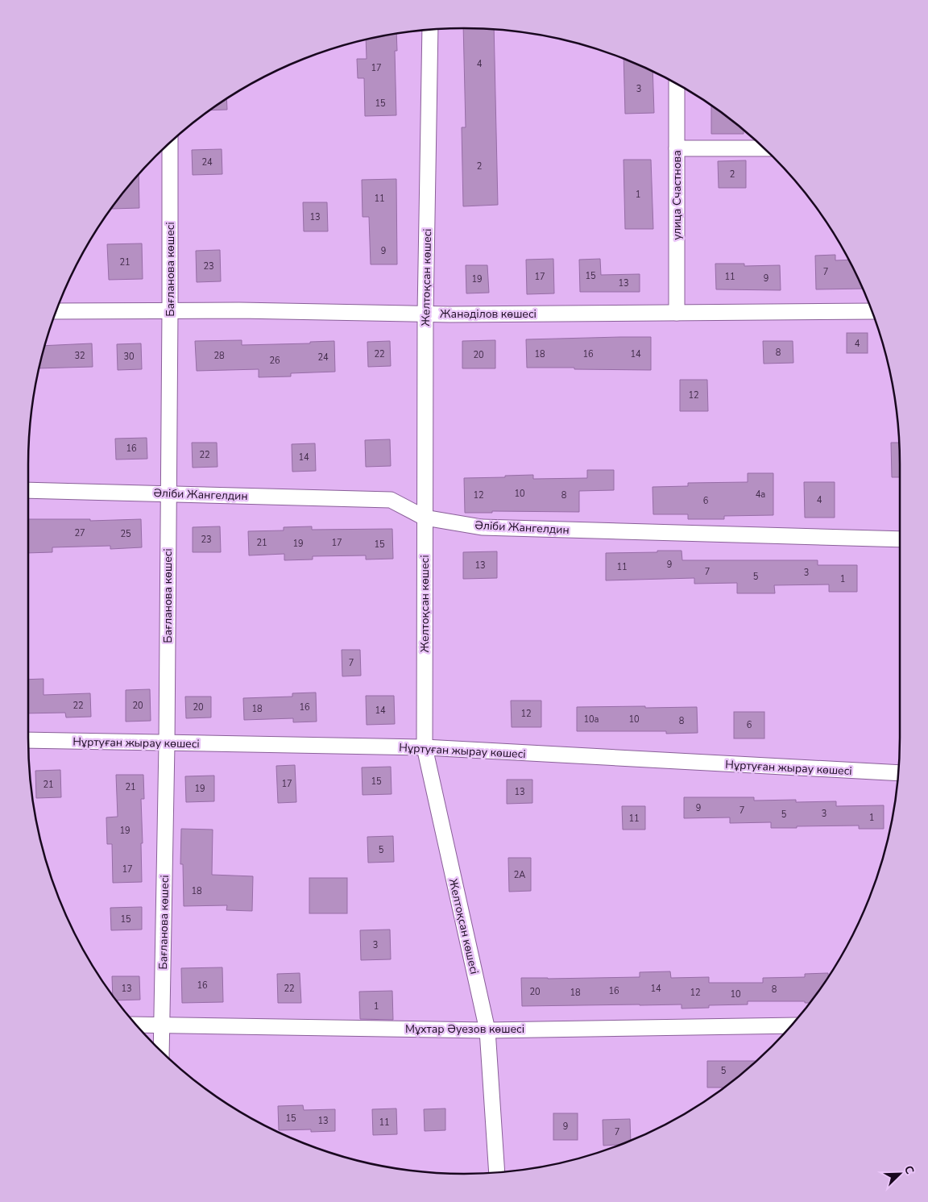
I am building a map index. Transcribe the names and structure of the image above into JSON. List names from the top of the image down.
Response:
{
  "streets": {
    "street": [
      "улица Счастнова",
      "Бағланова көшесі",
      "Желтоқсан көшесі",
      "Жанәділов көшесі",
      "Әліби Жангелдин",
      "Нұртуған жырау көшесі",
      "Мұхтар Әуезов көшесі"
    ]
  },
  "crossings": [
    ["улица Счастнова", "Жанәділов көшесі"],
    ["Бағланова көшесі", "Жанәділов көшесі"],
    ["Бағланова көшесі", "Әліби Жангелдин"],
    ["Бағланова көшесі", "Нұртуған жырау көшесі"],
    ["Бағланова көшесі", "Мұхтар Әуезов көшесі"],
    ["Желтоқсан көшесі", "Жанәділов көшесі"],
    ["Желтоқсан көшесі", "Әліби Жангелдин"],
    ["Желтоқсан көшесі", "Нұртуған жырау көшесі"],
    ["Желтоқсан көшесі", "Мұхтар Әуезов көшесі"]
  ],
  "house_numbers": [
    "4",
    "17",
    "3",
    "15",
    "24",
    "2",
    "2",
    "1",
    "11",
    "13",
    "9",
    "21",
    "23",
    "7",
    "15",
    "17",
    "11",
    "9",
    "19",
    "13",
    "4",
    "8",
    "22",
    "18",
    "16",
    "14",
    "20",
    "32",
    "28",
    "30",
    "24",
    "26",
    "12",
    "16",
    "22",
    "14",
    "10",
    "4а",
    "12",
    "8",
    "4",
    "6",
    "27",
    "25",
    "23",
    "21",
    "17",
    "19",
    "15",
    "9",
    "13",
    "11",
    "7",
    "3",
    "5",
    "1",
    "7",
    "22",
    "20",
    "20",
    "16",
    "18",
    "14",
    "12",
    "10а",
    "10",
    "8",
    "6",
    "15",
    "17",
    "21",
    "21",
    "19",
    "13",
    "9",
    "7",
    "3",
    "5",
    "1",
    "11",
    "19",
    "5",
    "17",
    "2А",
    "18",
    "15",
    "3",
    "16",
    "13",
    "22",
    "14",
    "8",
    "16",
    "20",
    "18",
    "12",
    "10",
    "1",
    "5",
    "15",
    "13",
    "11",
    "9",
    "7"
  ],
  "north": "top right"
}
